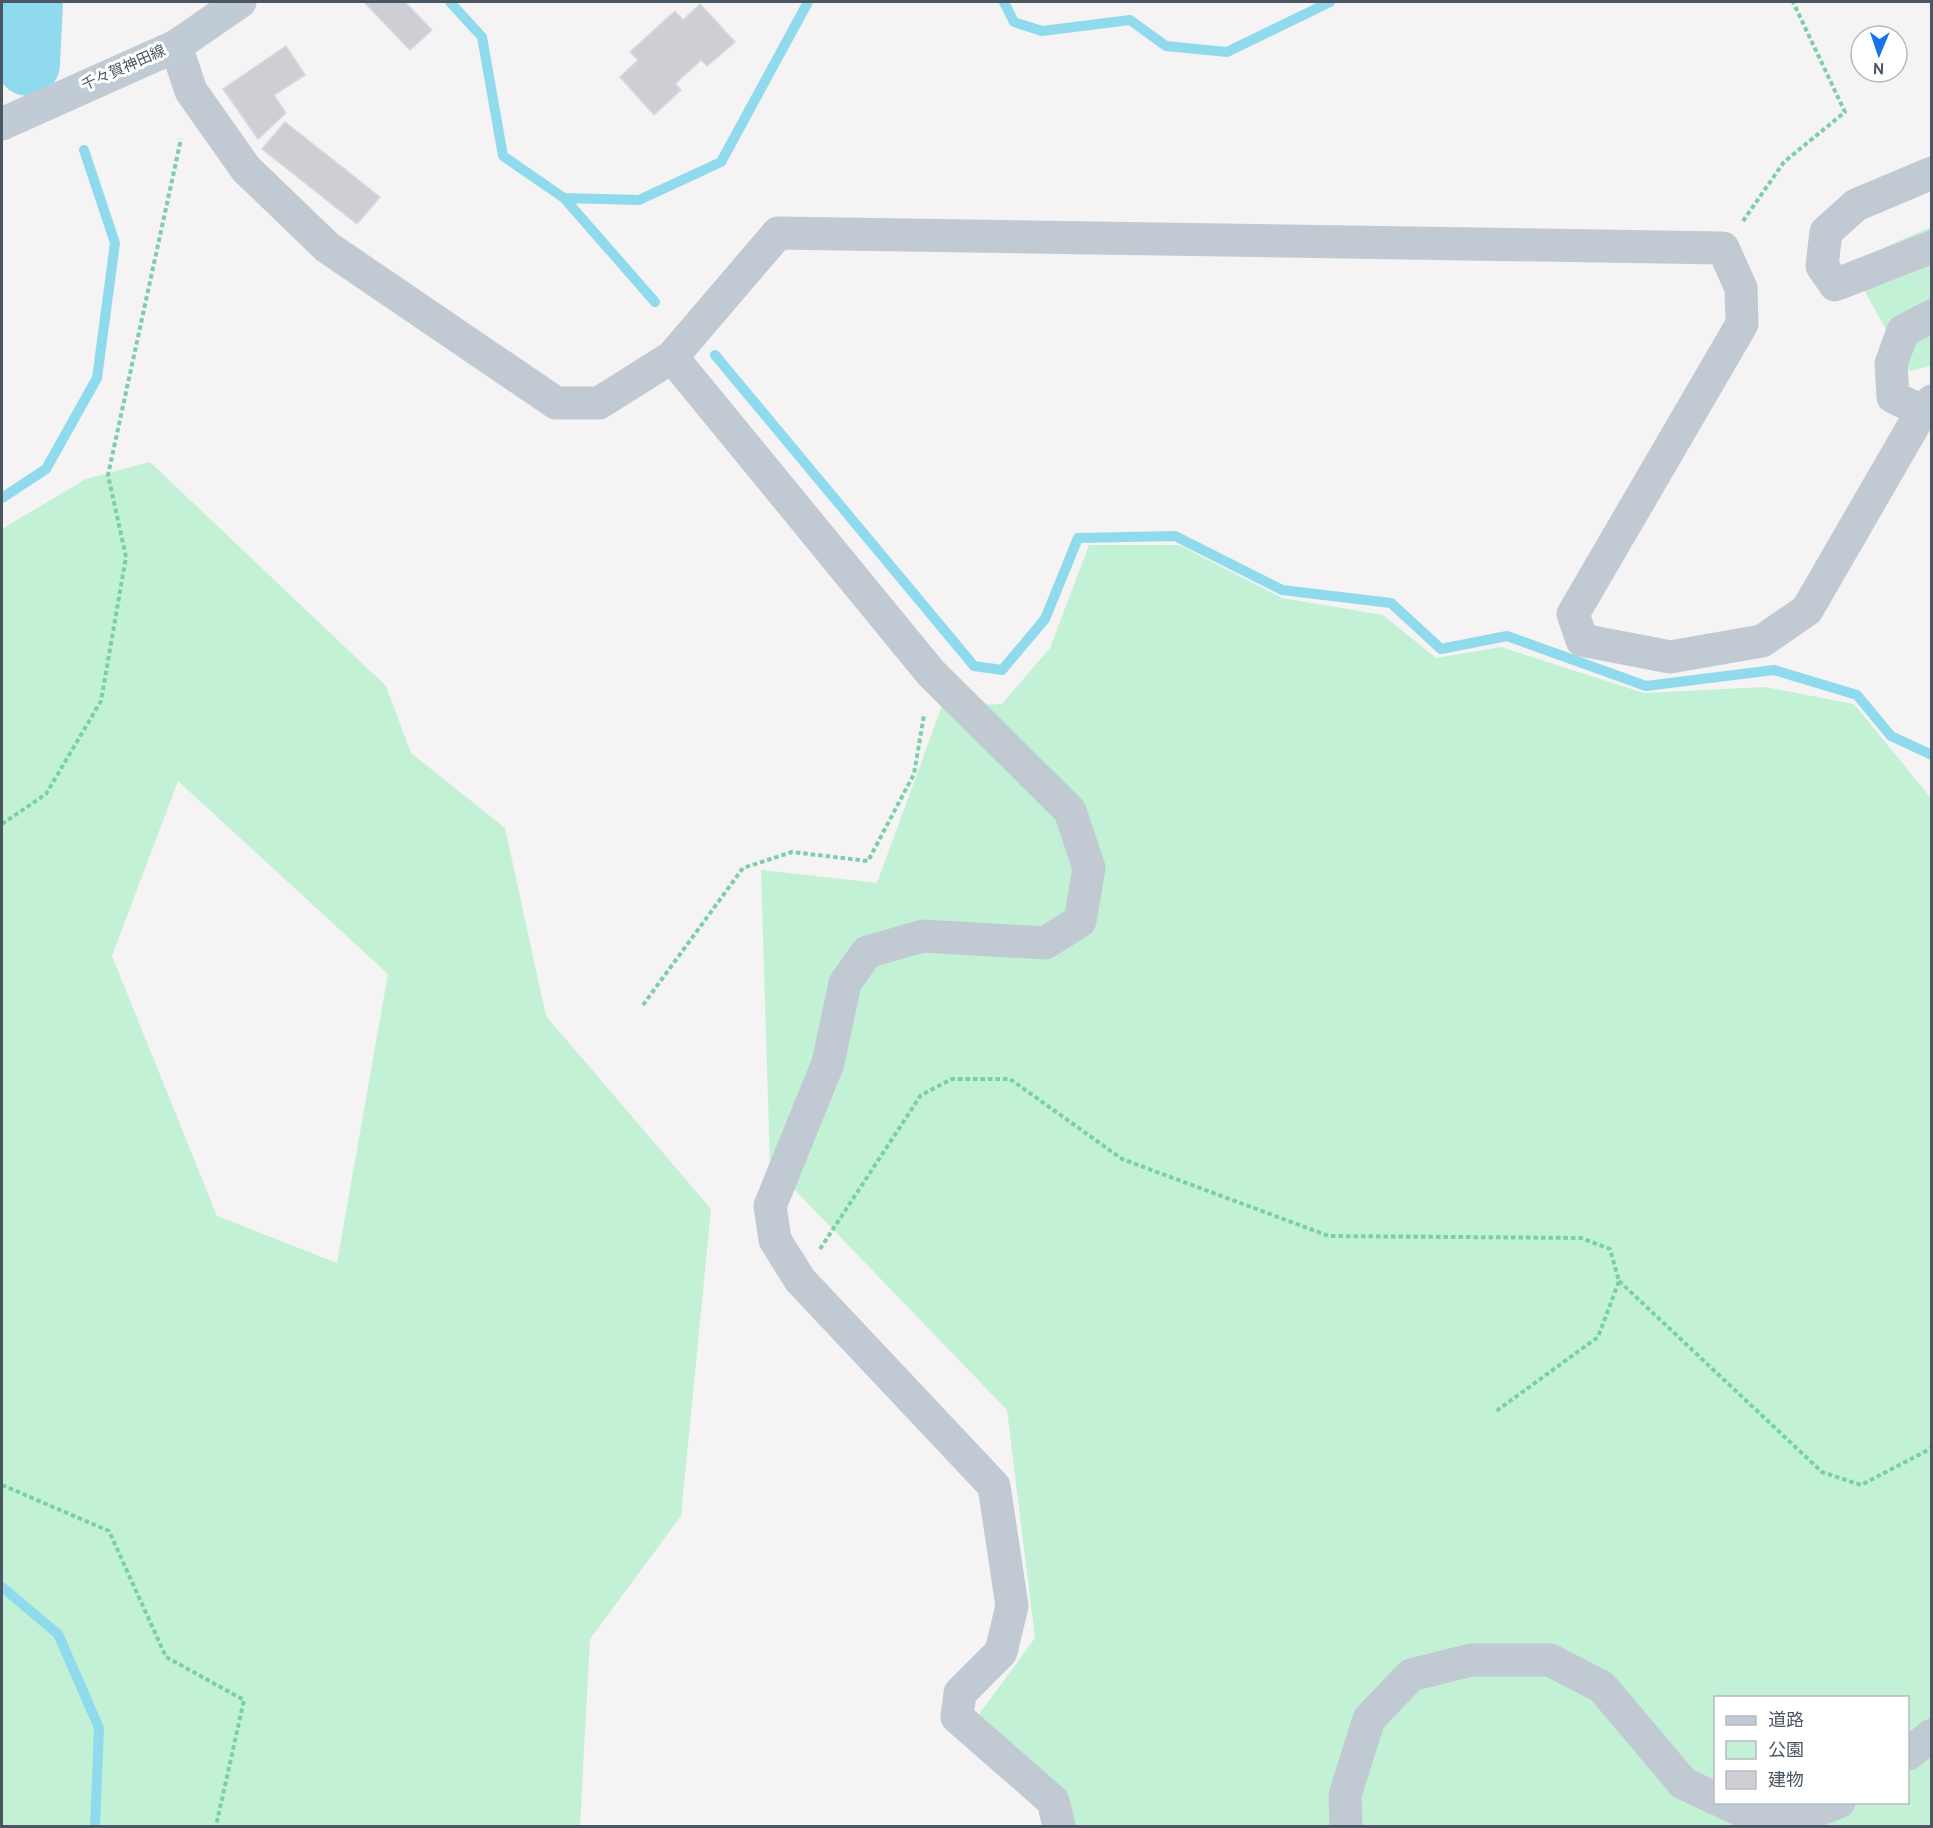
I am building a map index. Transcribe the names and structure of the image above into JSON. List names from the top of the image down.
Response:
{
  "streets": {
    "main road": ["千々賀神田線"]
  },
  "legend": ["道路", "公園", "建物"],
  "north": "bottom"
}
